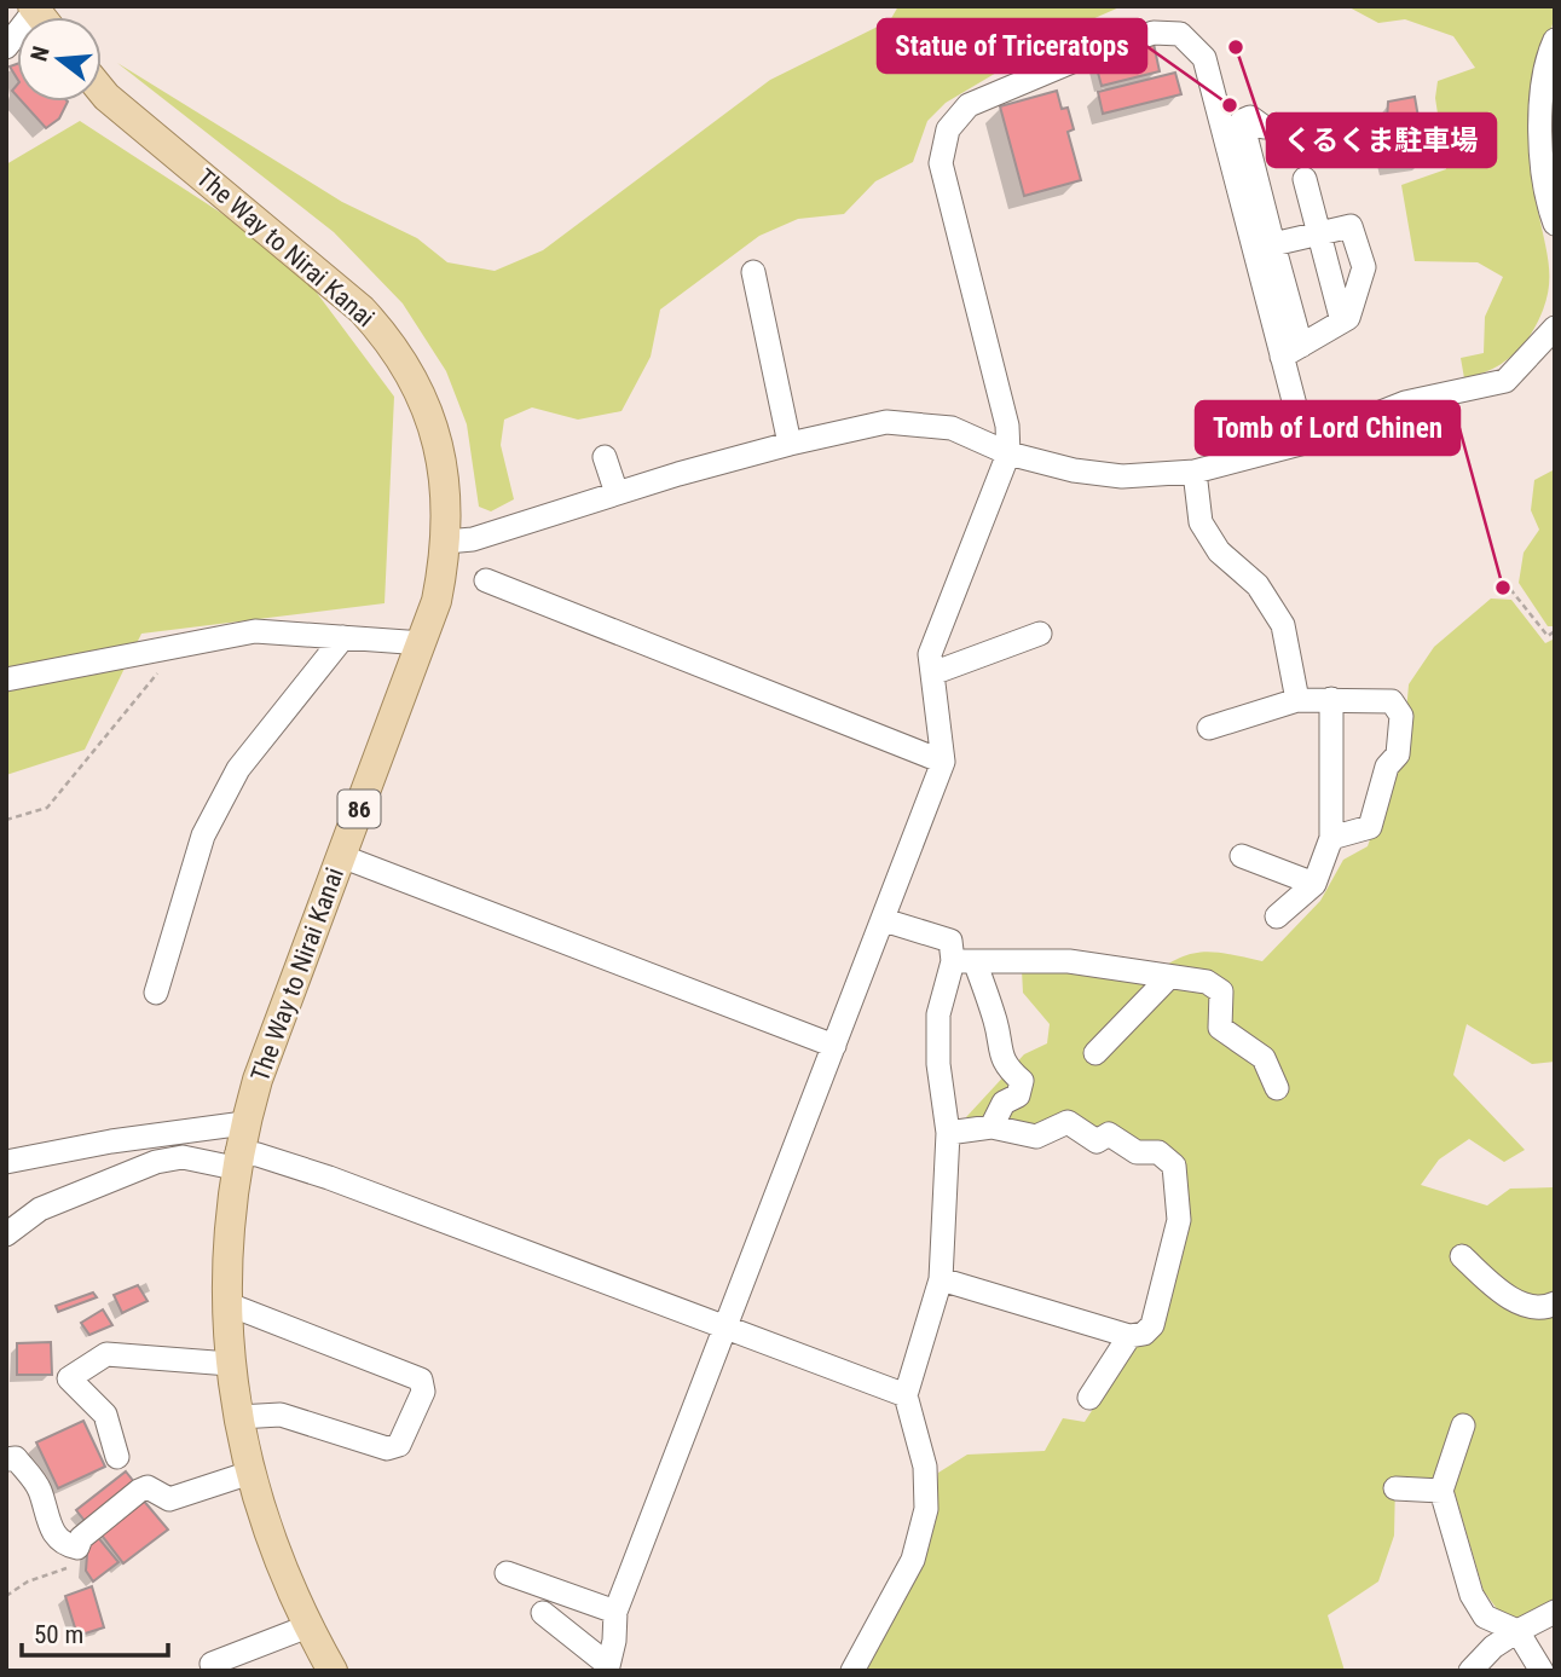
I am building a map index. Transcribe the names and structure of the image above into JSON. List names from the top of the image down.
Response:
{
  "streets": {
    "main road": ["The Way to Nirai Kanai", "86"]
  },
  "places": ["くるくま駐車場", "Statue of Triceratops", "Tomb of Lord Chinen"],
  "scale_bar": "50 m",
  "north": "left"
}
